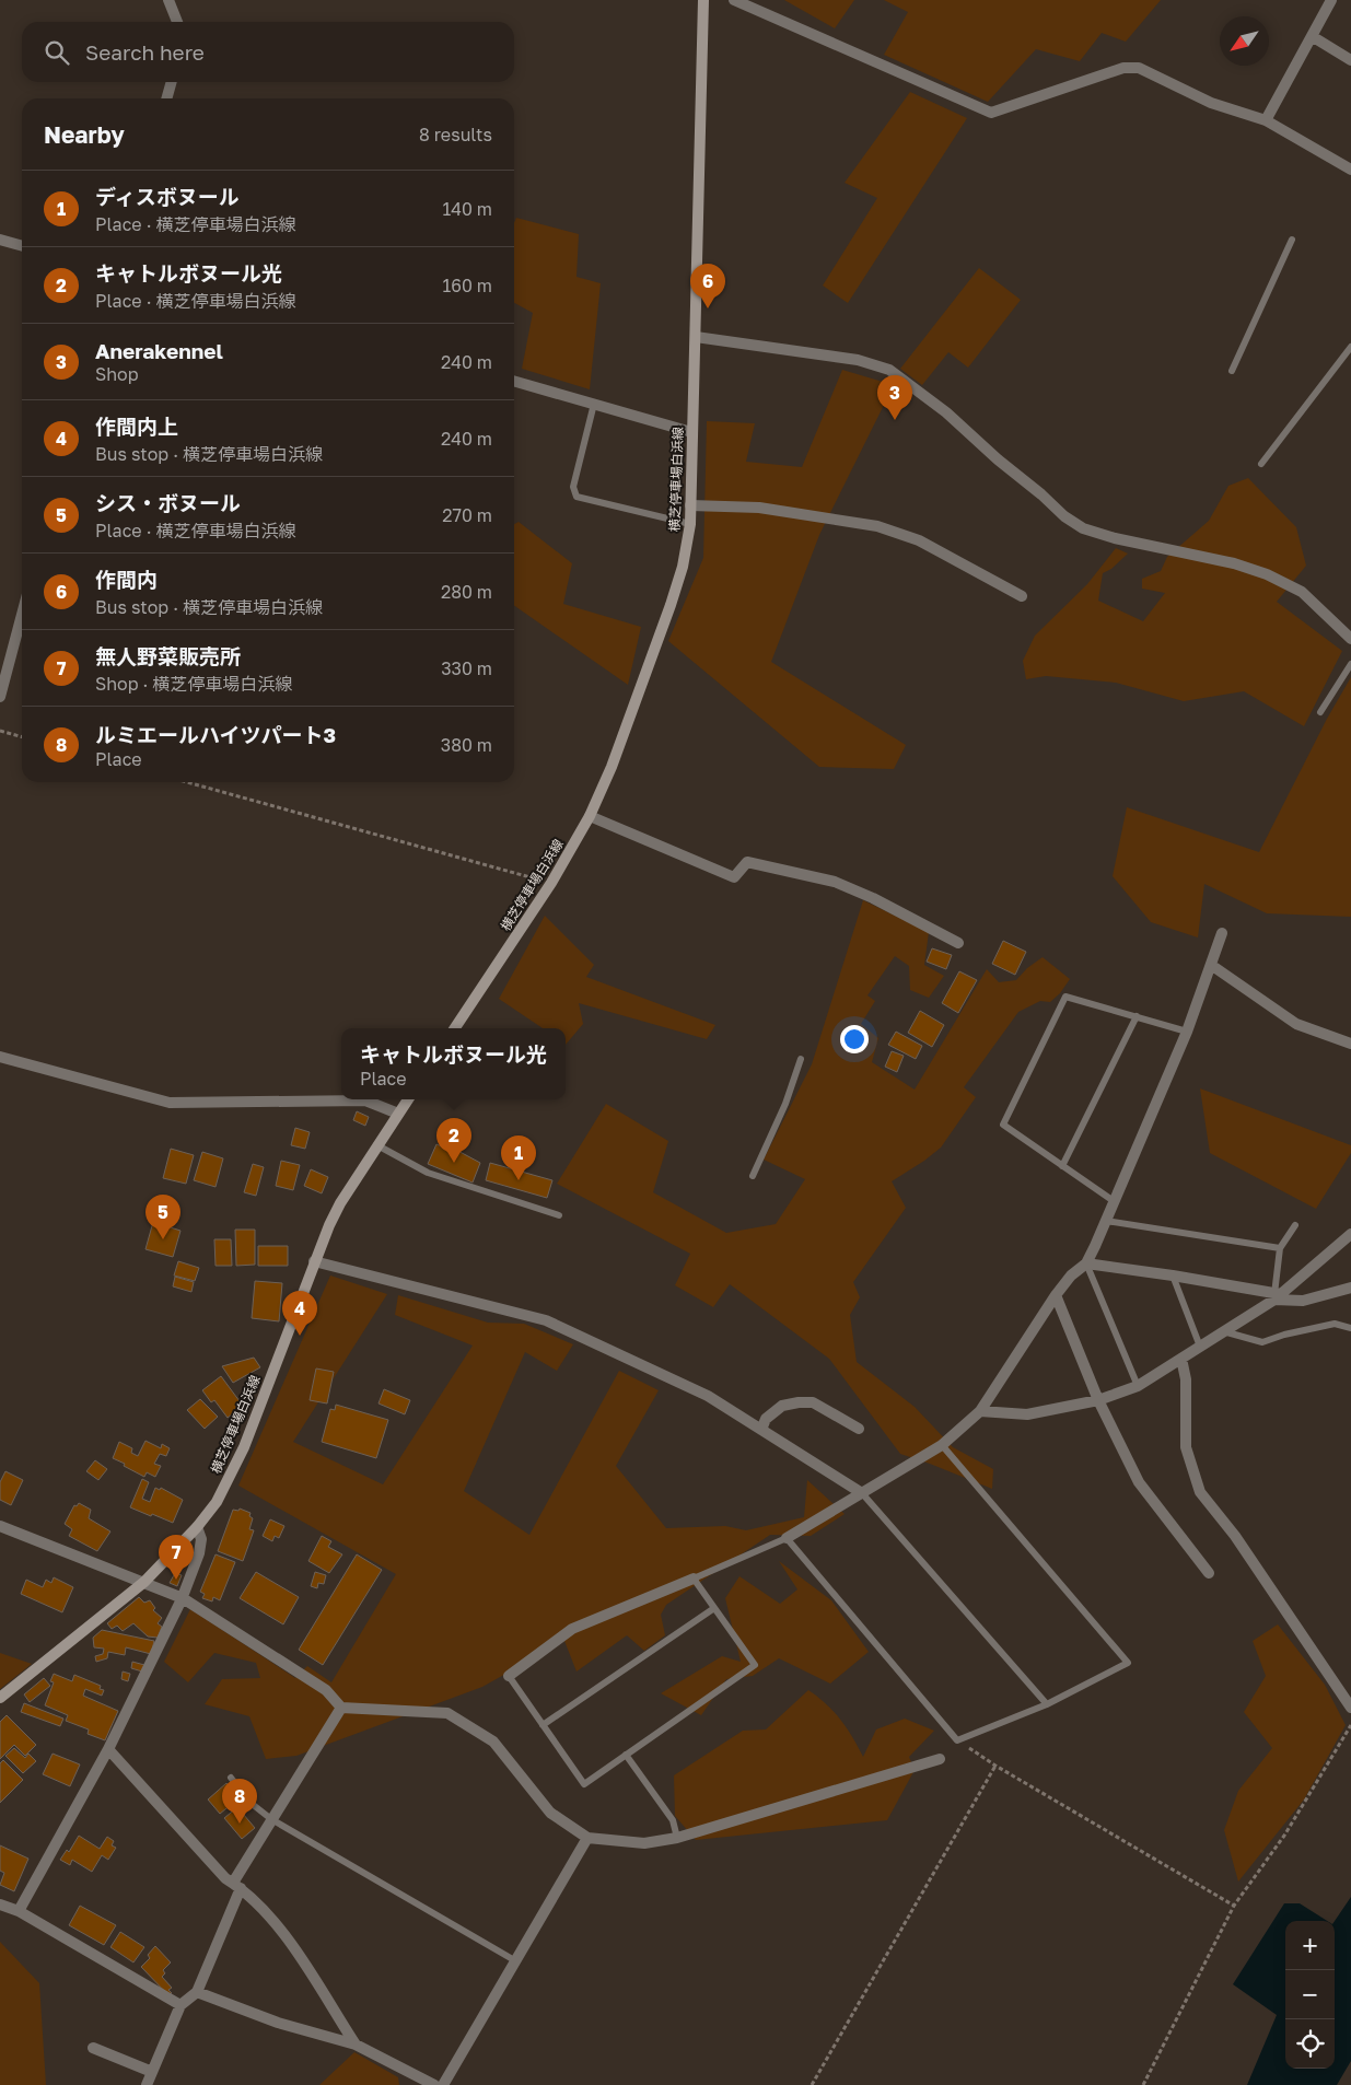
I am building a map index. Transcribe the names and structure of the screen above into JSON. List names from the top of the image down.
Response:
{
  "streets": {
    "main road": ["横芝停車場白浜線"]
  },
  "north": "bottom left",
  "page": {
    "search": "Search here",
    "heading": ["Nearby", "8 results"],
    "list": [
      {
        "mark": "1",
        "name": "ディスボヌール",
        "note": "Place · 横芝停車場白浜線",
        "value": "140 m"
      },
      {
        "mark": "2",
        "name": "キャトルボヌール光",
        "note": "Place · 横芝停車場白浜線",
        "value": "160 m"
      },
      {
        "mark": "3",
        "name": "Anerakennel",
        "note": "Shop",
        "value": "240 m"
      },
      {
        "mark": "4",
        "name": "作間内上",
        "note": "Bus stop · 横芝停車場白浜線",
        "value": "240 m"
      },
      {
        "mark": "5",
        "name": "シス・ボヌール",
        "note": "Place · 横芝停車場白浜線",
        "value": "270 m"
      },
      {
        "mark": "6",
        "name": "作間内",
        "note": "Bus stop · 横芝停車場白浜線",
        "value": "280 m"
      },
      {
        "mark": "7",
        "name": "無人野菜販売所",
        "note": "Shop · 横芝停車場白浜線",
        "value": "330 m"
      },
      {
        "mark": "8",
        "name": "ルミエールハイツパート3",
        "note": "Place",
        "value": "380 m"
      }
    ],
    "pins": [
      "6",
      "3",
      "2",
      "1",
      "5",
      "4",
      "7",
      "8"
    ],
    "popup": ["キャトルボヌール光", "Place"],
    "map_buttons": ["+", "−"]
  }
}
